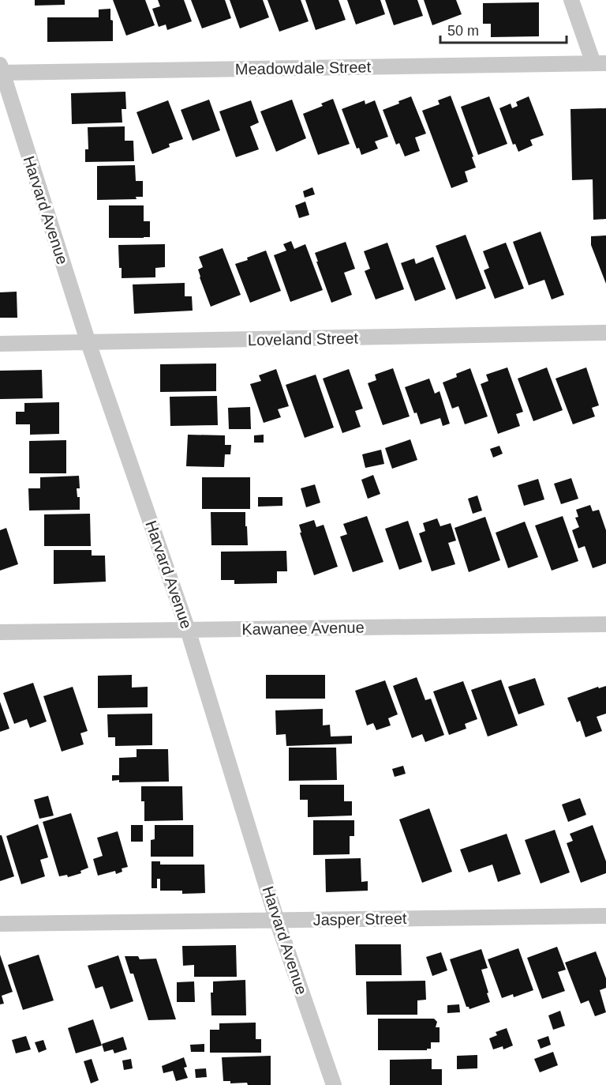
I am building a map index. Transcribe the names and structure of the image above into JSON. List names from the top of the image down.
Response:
{
  "streets": {
    "street": [
      "Meadowdale Street",
      "Harvard Avenue",
      "Loveland Street",
      "Kawanee Avenue",
      "Jasper Street"
    ]
  },
  "crossings": [
    ["Meadowdale Street", "Harvard Avenue"],
    ["Harvard Avenue", "Loveland Street"],
    ["Harvard Avenue", "Kawanee Avenue"],
    ["Harvard Avenue", "Jasper Street"]
  ],
  "scale_bar": "50 m"
}
